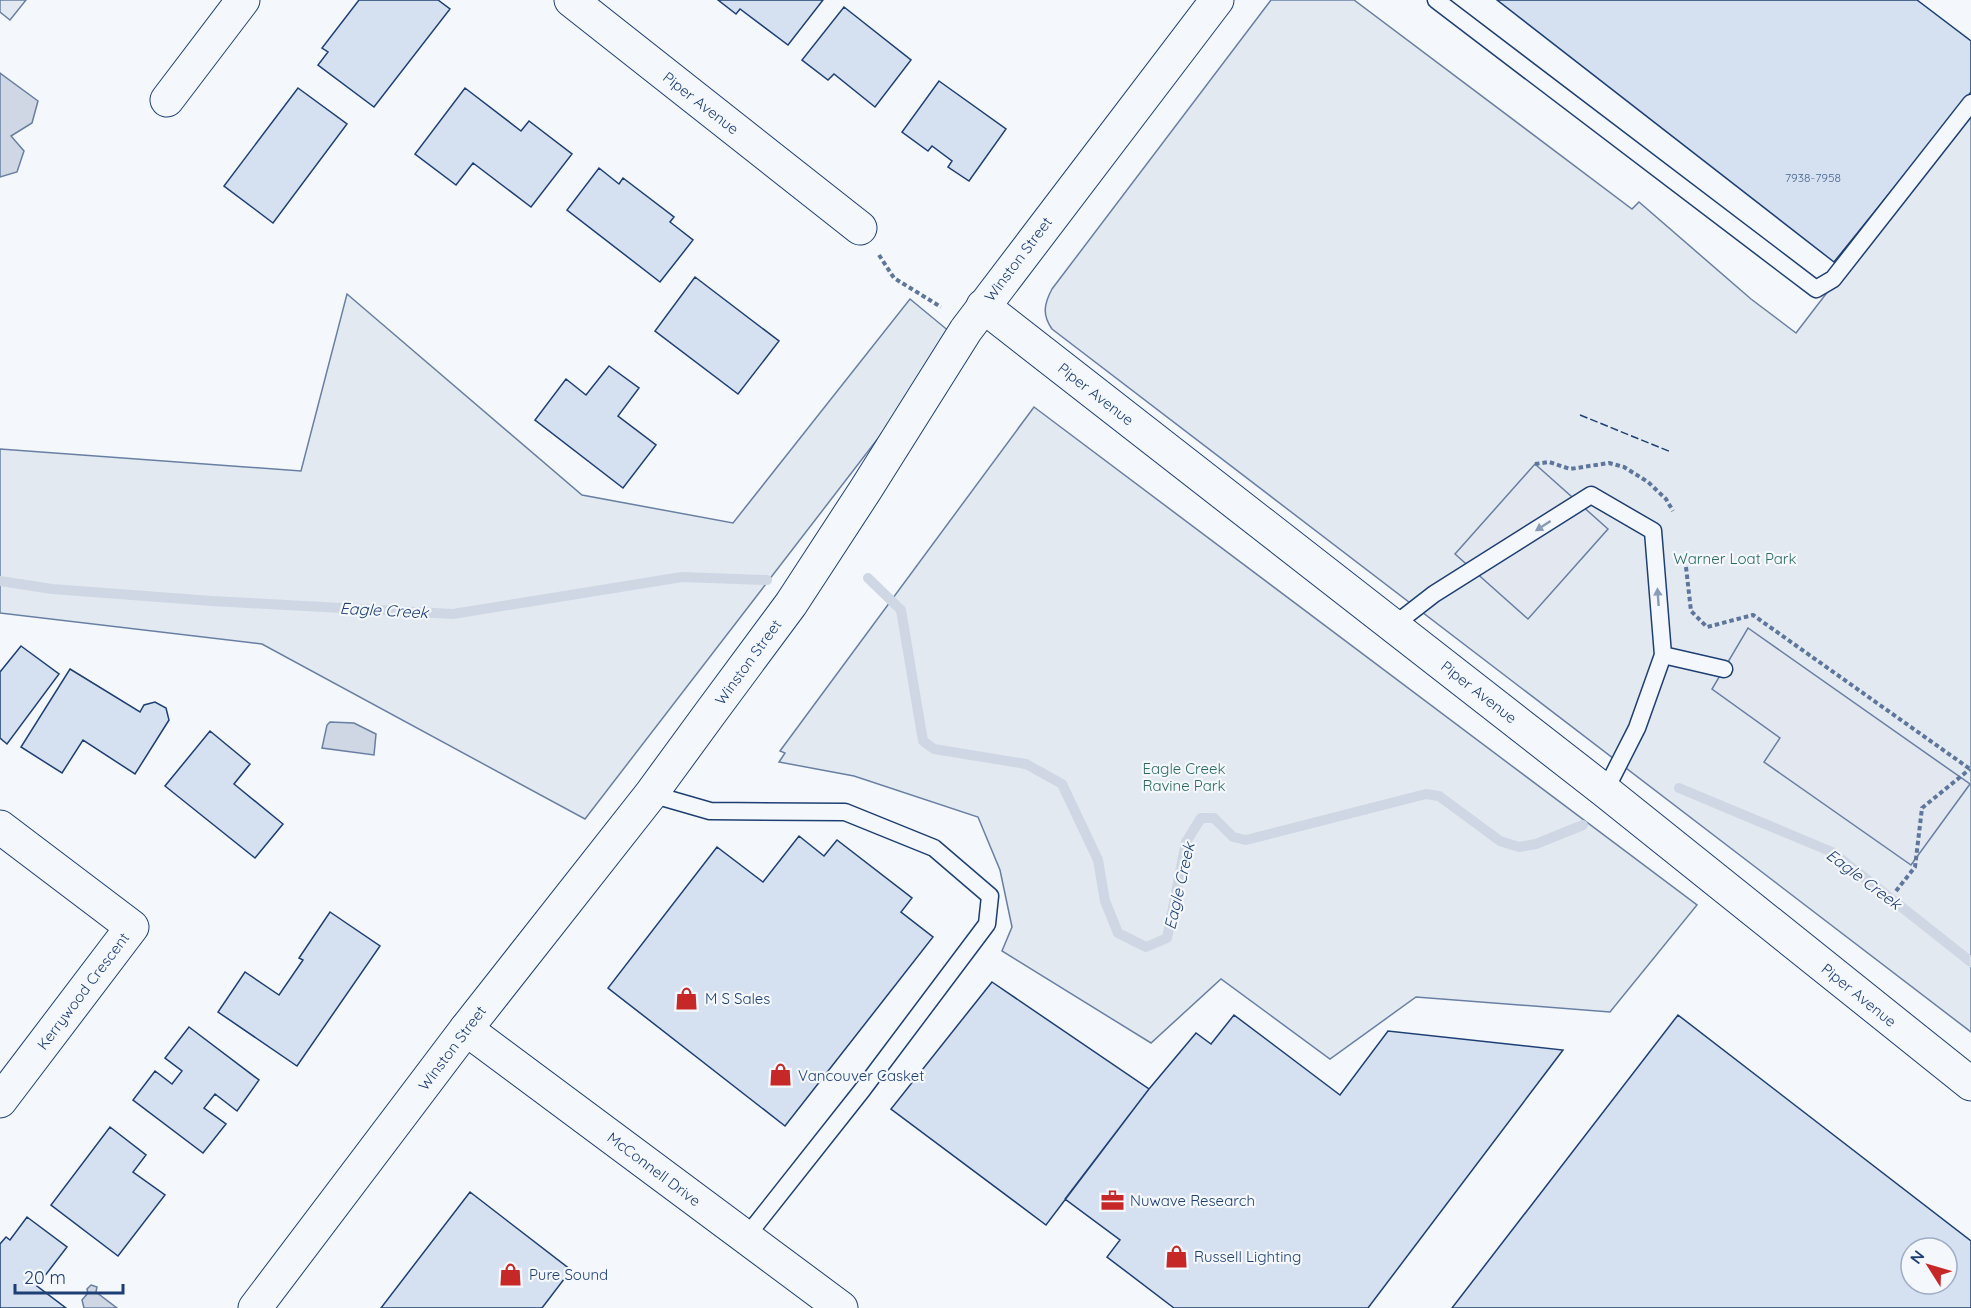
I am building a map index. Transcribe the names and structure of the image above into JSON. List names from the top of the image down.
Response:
{
  "streets": {
    "street": [
      "Piper Avenue",
      "Winston Street",
      "Kerrywood Crescent",
      "McConnell Drive"
    ]
  },
  "crossings": [
    ["Piper Avenue", "Winston Street"],
    ["Winston Street", "McConnell Drive"]
  ],
  "water": ["Eagle Creek"],
  "parks": ["Warner Loat Park", "Eagle Creek Ravine Park"],
  "places": {
    "shop": [
      "M S Sales",
      "Vancouver Casket",
      "Russell Lighting",
      "Pure Sound"
    ],
    "office": ["Nuwave Research"]
  },
  "house_numbers": ["7938-7958"],
  "scale_bar": "20 m",
  "north": "top left"
}
